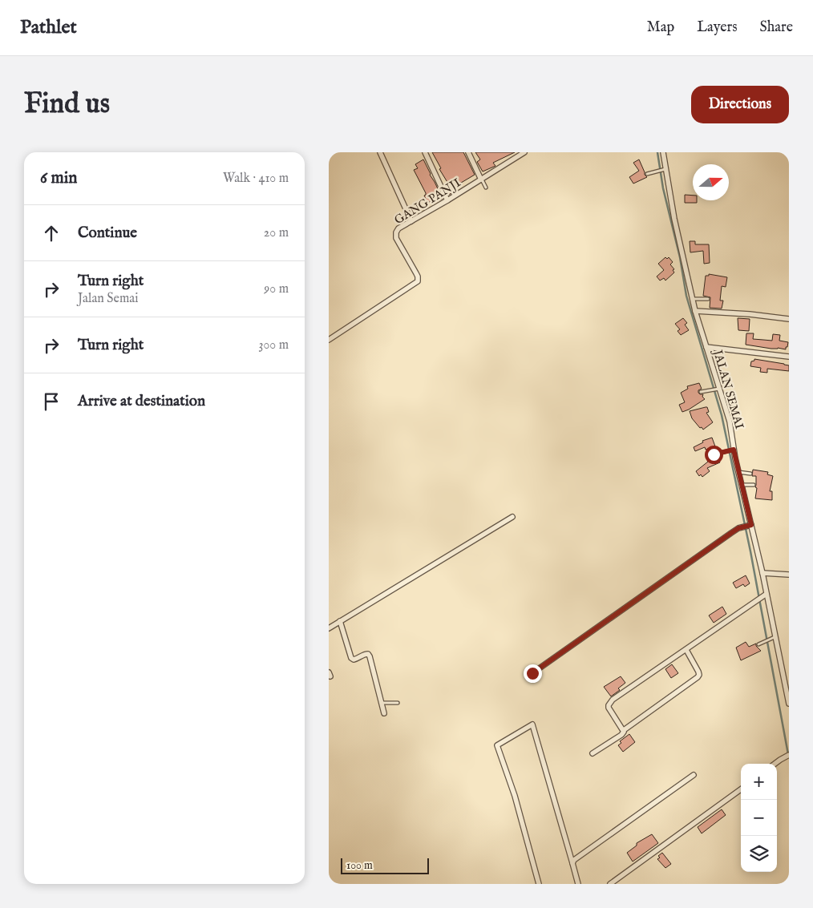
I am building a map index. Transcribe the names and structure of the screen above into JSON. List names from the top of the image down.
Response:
{
  "streets": {
    "street": ["GANG PANJI", "JALAN SEMAI"]
  },
  "scale_bar": "100 m",
  "north": "right",
  "page": {
    "header": "Pathlet",
    "nav": ["Map", "Layers", "Share"],
    "buttons": "Directions",
    "title": "Find us",
    "heading": ["6 min", "Walk · 410 m"],
    "list": [
      ["Continue", "20 m"],
      ["Turn right", "Jalan Semai", "90 m"],
      ["Turn right", "300 m"],
      "Arrive at destination"
    ],
    "map_buttons": ["+", "−"],
    "scale": "100 m"
  }
}
